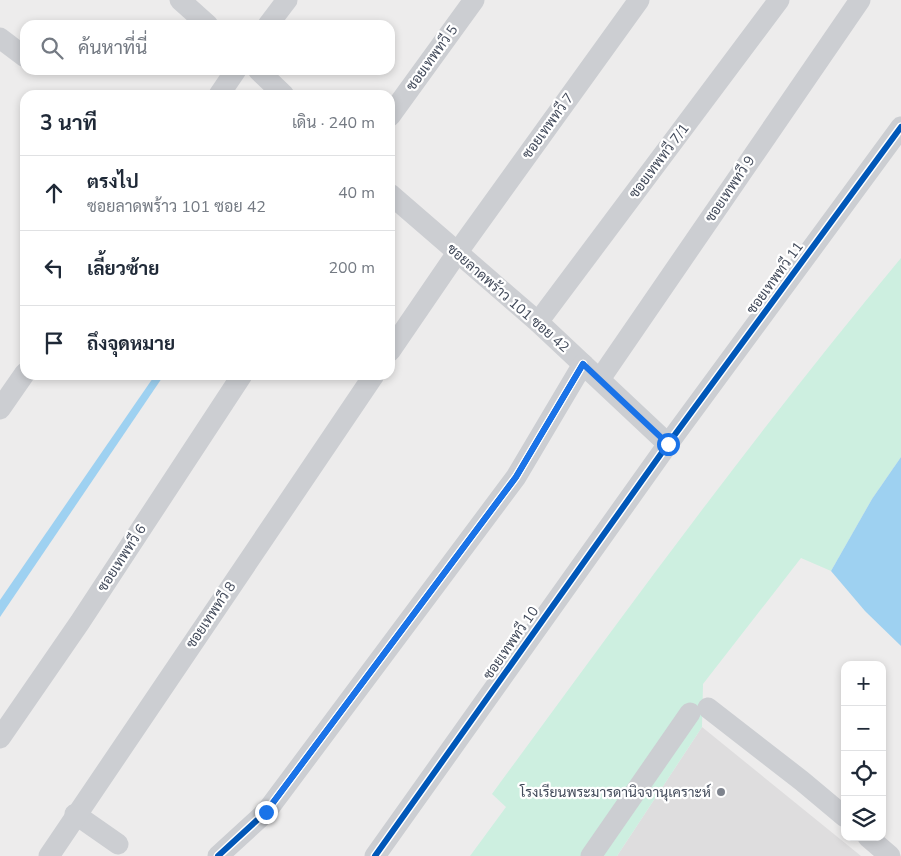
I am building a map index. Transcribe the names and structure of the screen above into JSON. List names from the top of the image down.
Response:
{
  "streets": {
    "street": [
      "ซอยเทพทวี 5",
      "ซอยเทพทวี 7",
      "ซอยเทพทวี 7/1",
      "ซอยเทพทวี 9",
      "ซอยเทพทวี 11",
      "ซอยลาดพร้าว 101 ซอย 42",
      "ซอยเทพทวี 6",
      "ซอยเทพทวี 8",
      "ซอยเทพทวี 10"
    ]
  },
  "crossings": [
    ["ซอยเทพทวี 7", "ซอยลาดพร้าว 101 ซอย 42"],
    ["ซอยเทพทวี 7/1", "ซอยลาดพร้าว 101 ซอย 42"],
    ["ซอยเทพทวี 9", "ซอยลาดพร้าว 101 ซอย 42"],
    ["ซอยเทพทวี 11", "ซอยลาดพร้าว 101 ซอย 42"],
    ["ซอยเทพทวี 11", "ซอยเทพทวี 10"],
    ["ซอยลาดพร้าว 101 ซอย 42", "ซอยเทพทวี 10"]
  ],
  "places": ["โรงเรียนพระมารดานิจจานุเคราะห์"],
  "page": {
    "search": "ค้นหาที่นี่",
    "heading": ["3 นาที", "เดิน · 240 m"],
    "list": [
      ["ตรงไป", "ซอยลาดพร้าว 101 ซอย 42", "40 m"],
      ["เลี้ยวซ้าย", "200 m"],
      "ถึงจุดหมาย"
    ],
    "map_buttons": ["+", "−"]
  }
}
